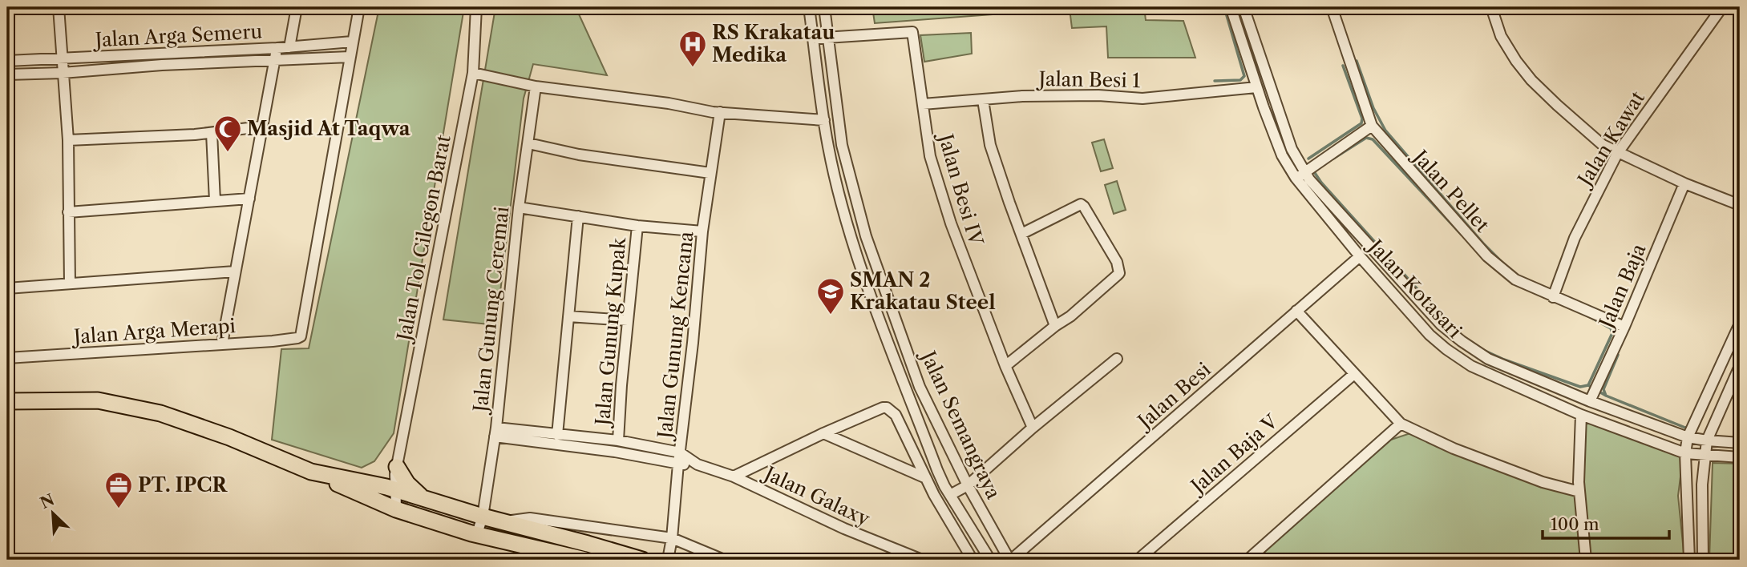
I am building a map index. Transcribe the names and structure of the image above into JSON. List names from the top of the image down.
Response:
{
  "streets": {
    "street": [
      "Jalan Arga Semeru",
      "Jalan Besi 1",
      "Jalan Kawat",
      "Jalan Besi IV",
      "Jalan Pellet",
      "Jalan Tol Cilegon Barat",
      "Jalan Baja",
      "Jalan Kotasari",
      "Jalan Gunung Ceremai",
      "Jalan Arga Merapi",
      "Jalan Gunung Kupak",
      "Jalan Gunung Kencana",
      "Jalan Besi",
      "Jalan Semangraya",
      "Jalan Baja V",
      "Jalan Galaxy"
    ]
  },
  "crossings": [
    ["Jalan Arga Semeru", "Jalan Arga Merapi"],
    ["Jalan Besi 1", "Jalan Besi IV"],
    ["Jalan Besi 1", "Jalan Kotasari"],
    ["Jalan Kawat", "Jalan Pellet"],
    ["Jalan Besi IV", "Jalan Semangraya"],
    ["Jalan Pellet", "Jalan Baja"],
    ["Jalan Baja", "Jalan Kotasari"],
    ["Jalan Kotasari", "Jalan Besi"],
    ["Jalan Gunung Ceremai", "Jalan Galaxy"],
    ["Jalan Gunung Kupak", "Jalan Galaxy"],
    ["Jalan Gunung Kencana", "Jalan Galaxy"],
    ["Jalan Besi", "Jalan Semangraya"]
  ],
  "places": {
    "hospital": ["RS Krakatau Medika"],
    "mosque": ["Masjid At Taqwa"],
    "school or university": ["SMAN 2 Krakatau Steel"],
    "office": ["PT. IPCR"]
  },
  "scale_bar": "100 m",
  "north": "top left"
}
